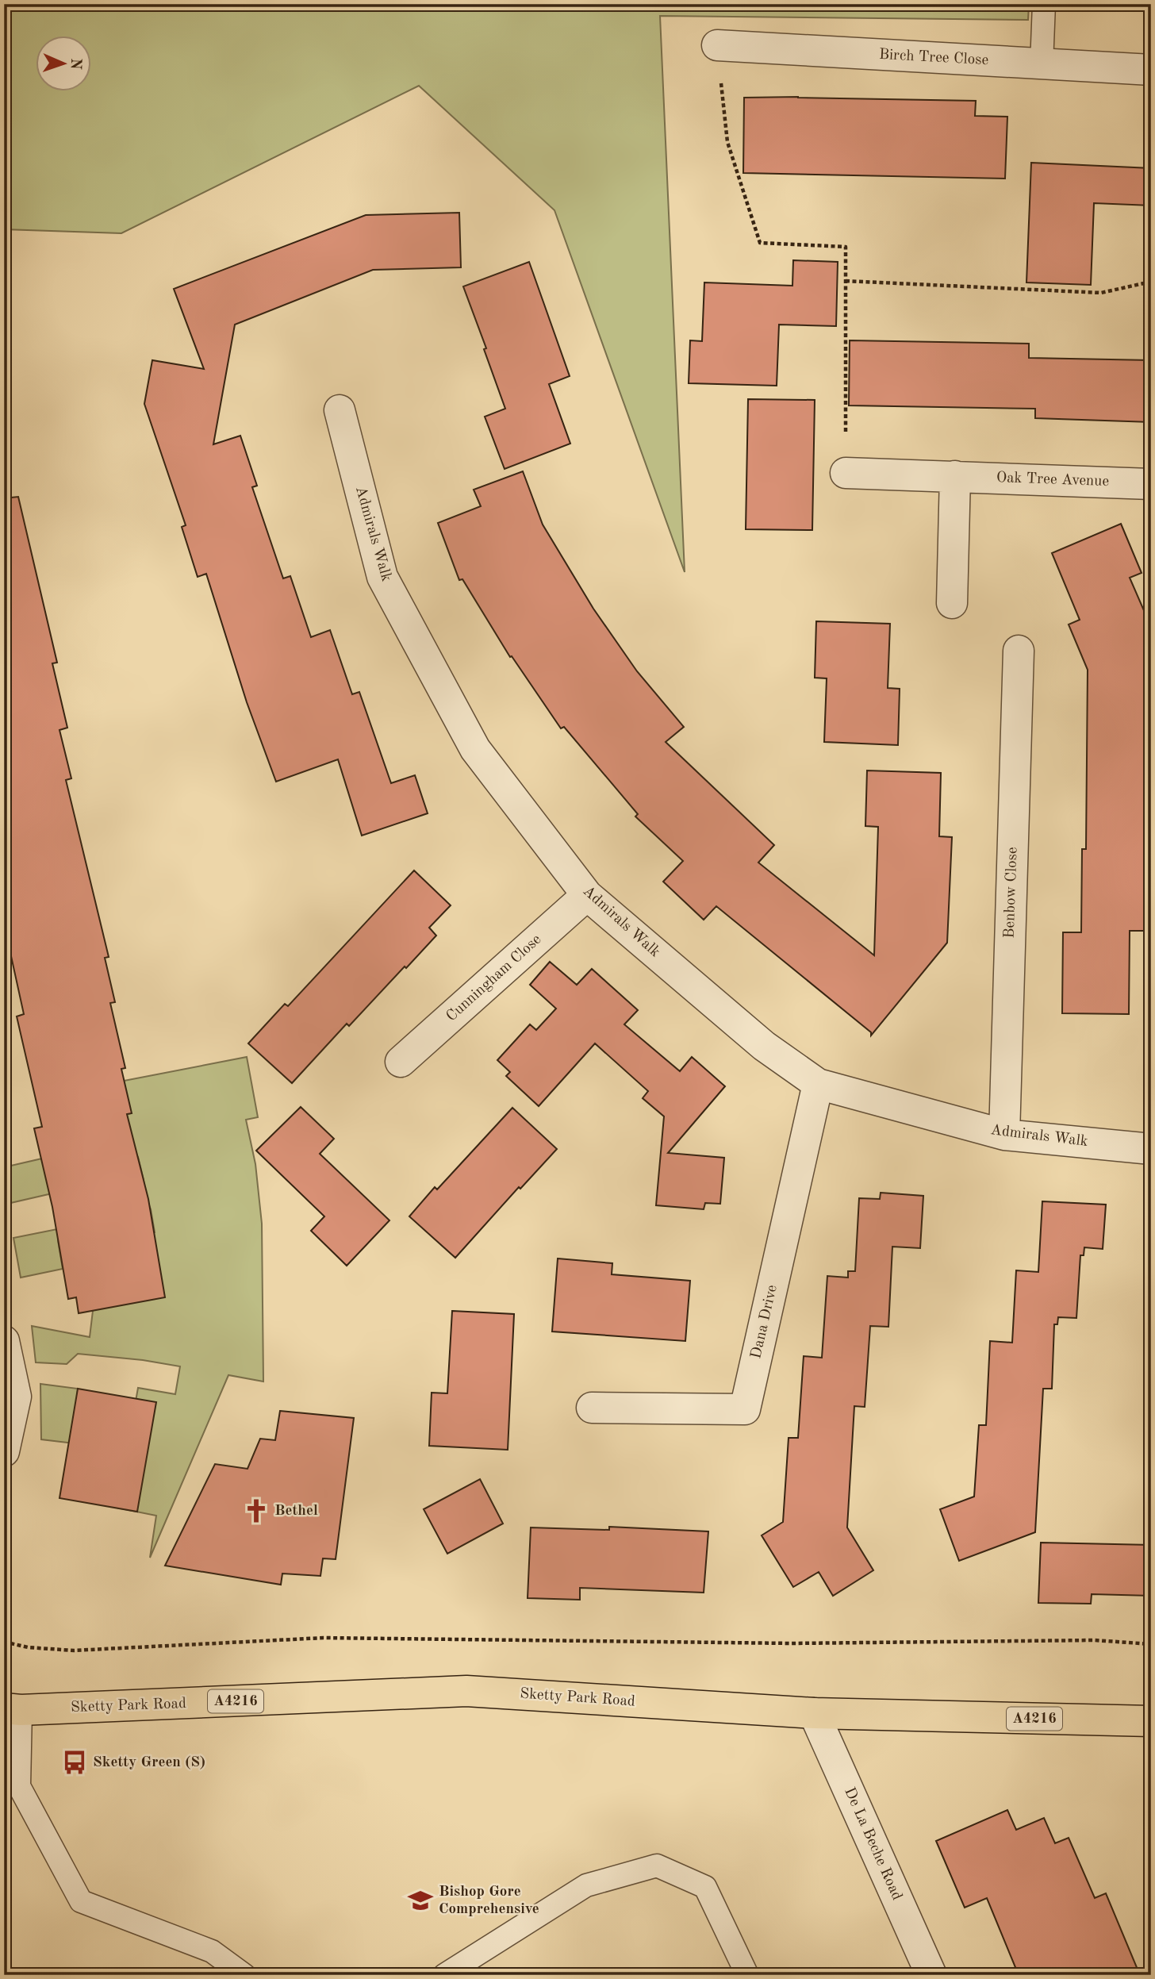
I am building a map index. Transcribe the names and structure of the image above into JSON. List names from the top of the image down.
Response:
{
  "streets": {
    "main road": ["Sketty Park Road", "A4216"],
    "street": [
      "Birch Tree Close",
      "Oak Tree Avenue",
      "Admirals Walk",
      "Benbow Close",
      "Cunningham Close",
      "Dana Drive",
      "De La Beche Road"
    ]
  },
  "crossings": [
    ["Admirals Walk", "Benbow Close"],
    ["Admirals Walk", "Cunningham Close"],
    ["Admirals Walk", "Dana Drive"],
    ["Sketty Park Road", "De La Beche Road"]
  ],
  "places": {
    "church": ["Bethel"],
    "bus stop": ["Sketty Green (S)"],
    "school or university": ["Bishop Gore Comprehensive"]
  },
  "north": "right"
}
